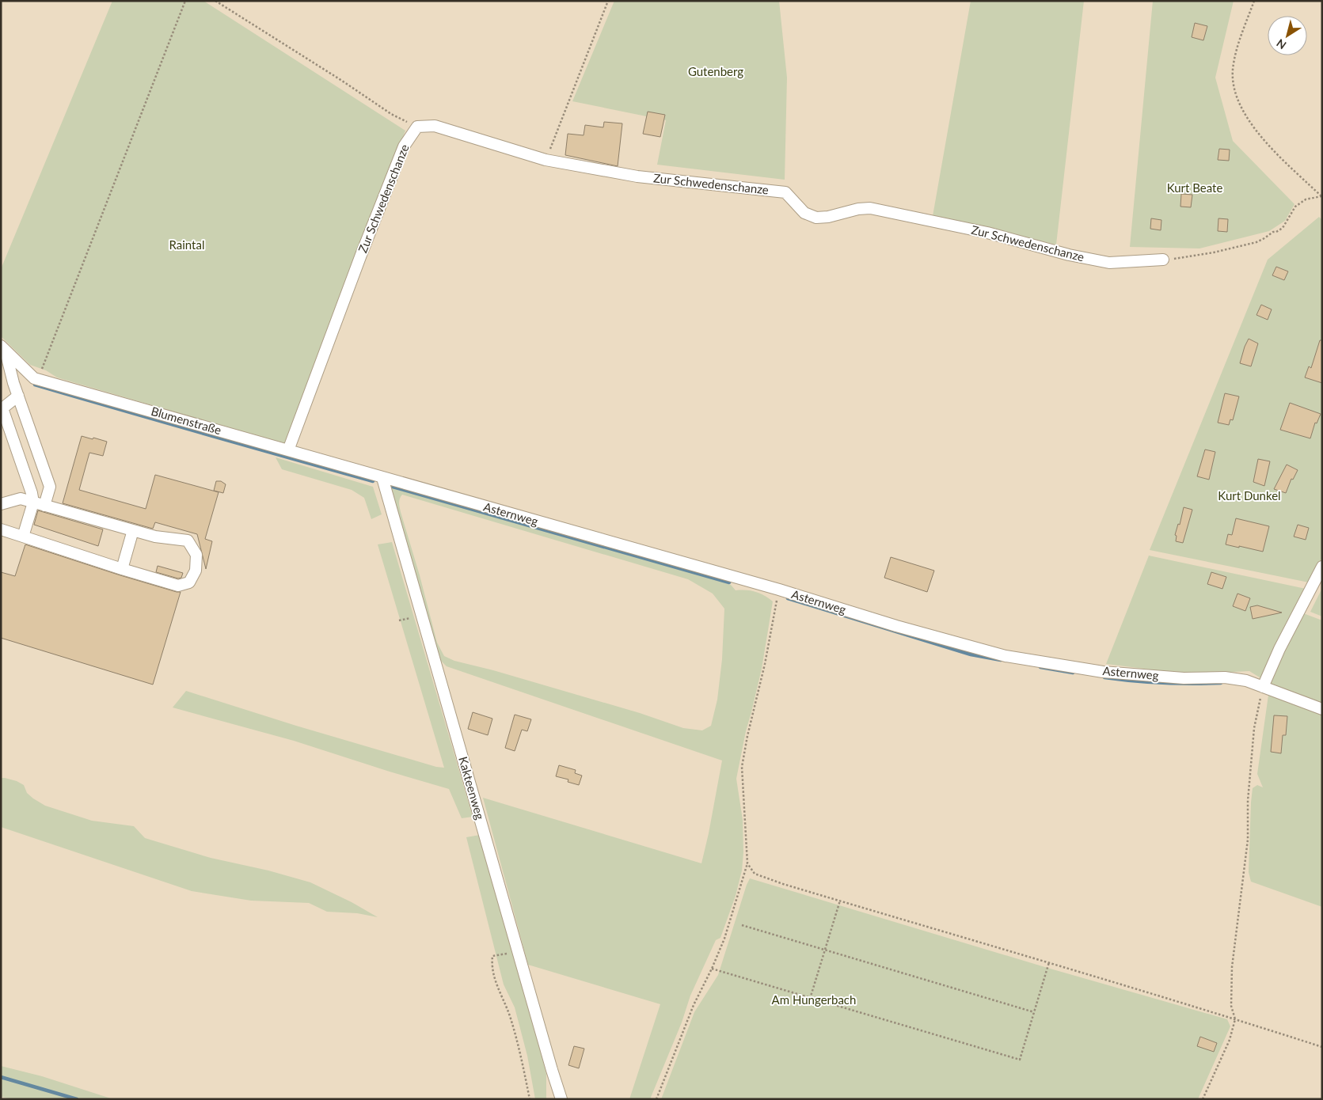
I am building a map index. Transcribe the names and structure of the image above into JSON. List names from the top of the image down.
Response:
{
  "streets": {
    "street": [
      "Zur Schwedenschanze",
      "Blumenstraße",
      "Asternweg",
      "Kakteenweg"
    ]
  },
  "crossings": [
    ["Zur Schwedenschanze", "Blumenstraße"],
    ["Blumenstraße", "Asternweg"],
    ["Blumenstraße", "Kakteenweg"],
    ["Asternweg", "Kakteenweg"]
  ],
  "parks": [
    "Gutenberg",
    "Kurt Beate",
    "Raintal",
    "Kurt Dunkel",
    "Am Hungerbach"
  ],
  "north": "bottom left"
}
